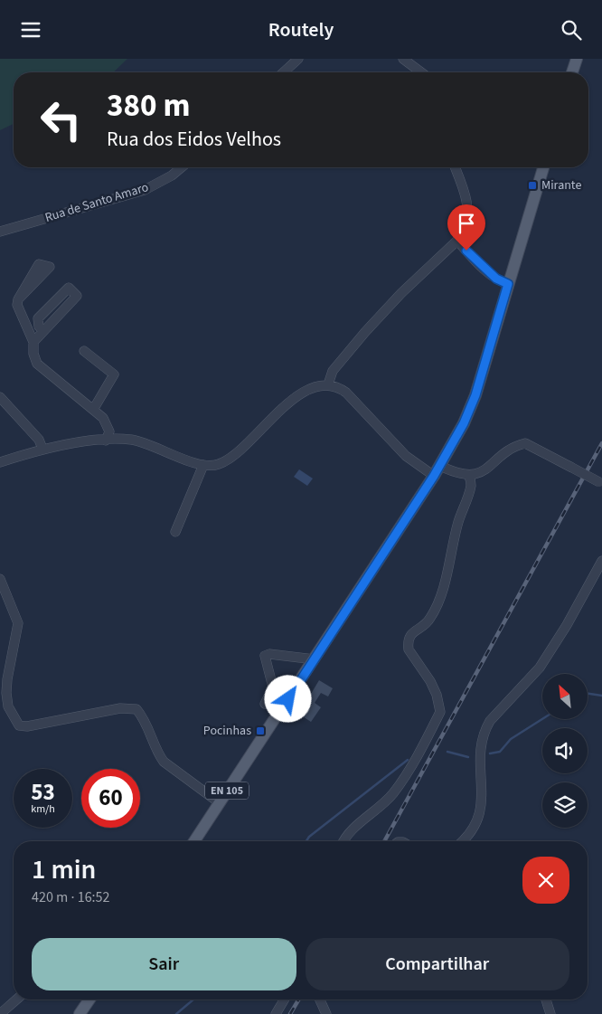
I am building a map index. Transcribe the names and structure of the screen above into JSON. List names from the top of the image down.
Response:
{
  "streets": {
    "main road": ["EN 105"],
    "street": ["Rua de Santo Amaro"]
  },
  "places": {
    "transit": ["Mirante", "Pocinhas"]
  },
  "north": "top left",
  "page": {
    "header": "Routely",
    "turn": ["380 m", "Rua dos Eidos Velhos"],
    "speed": "53 km/h",
    "limit": "60",
    "heading": ["1 min", "420 m · 16:52"],
    "buttons": ["Sair", "Compartilhar"]
  }
}
